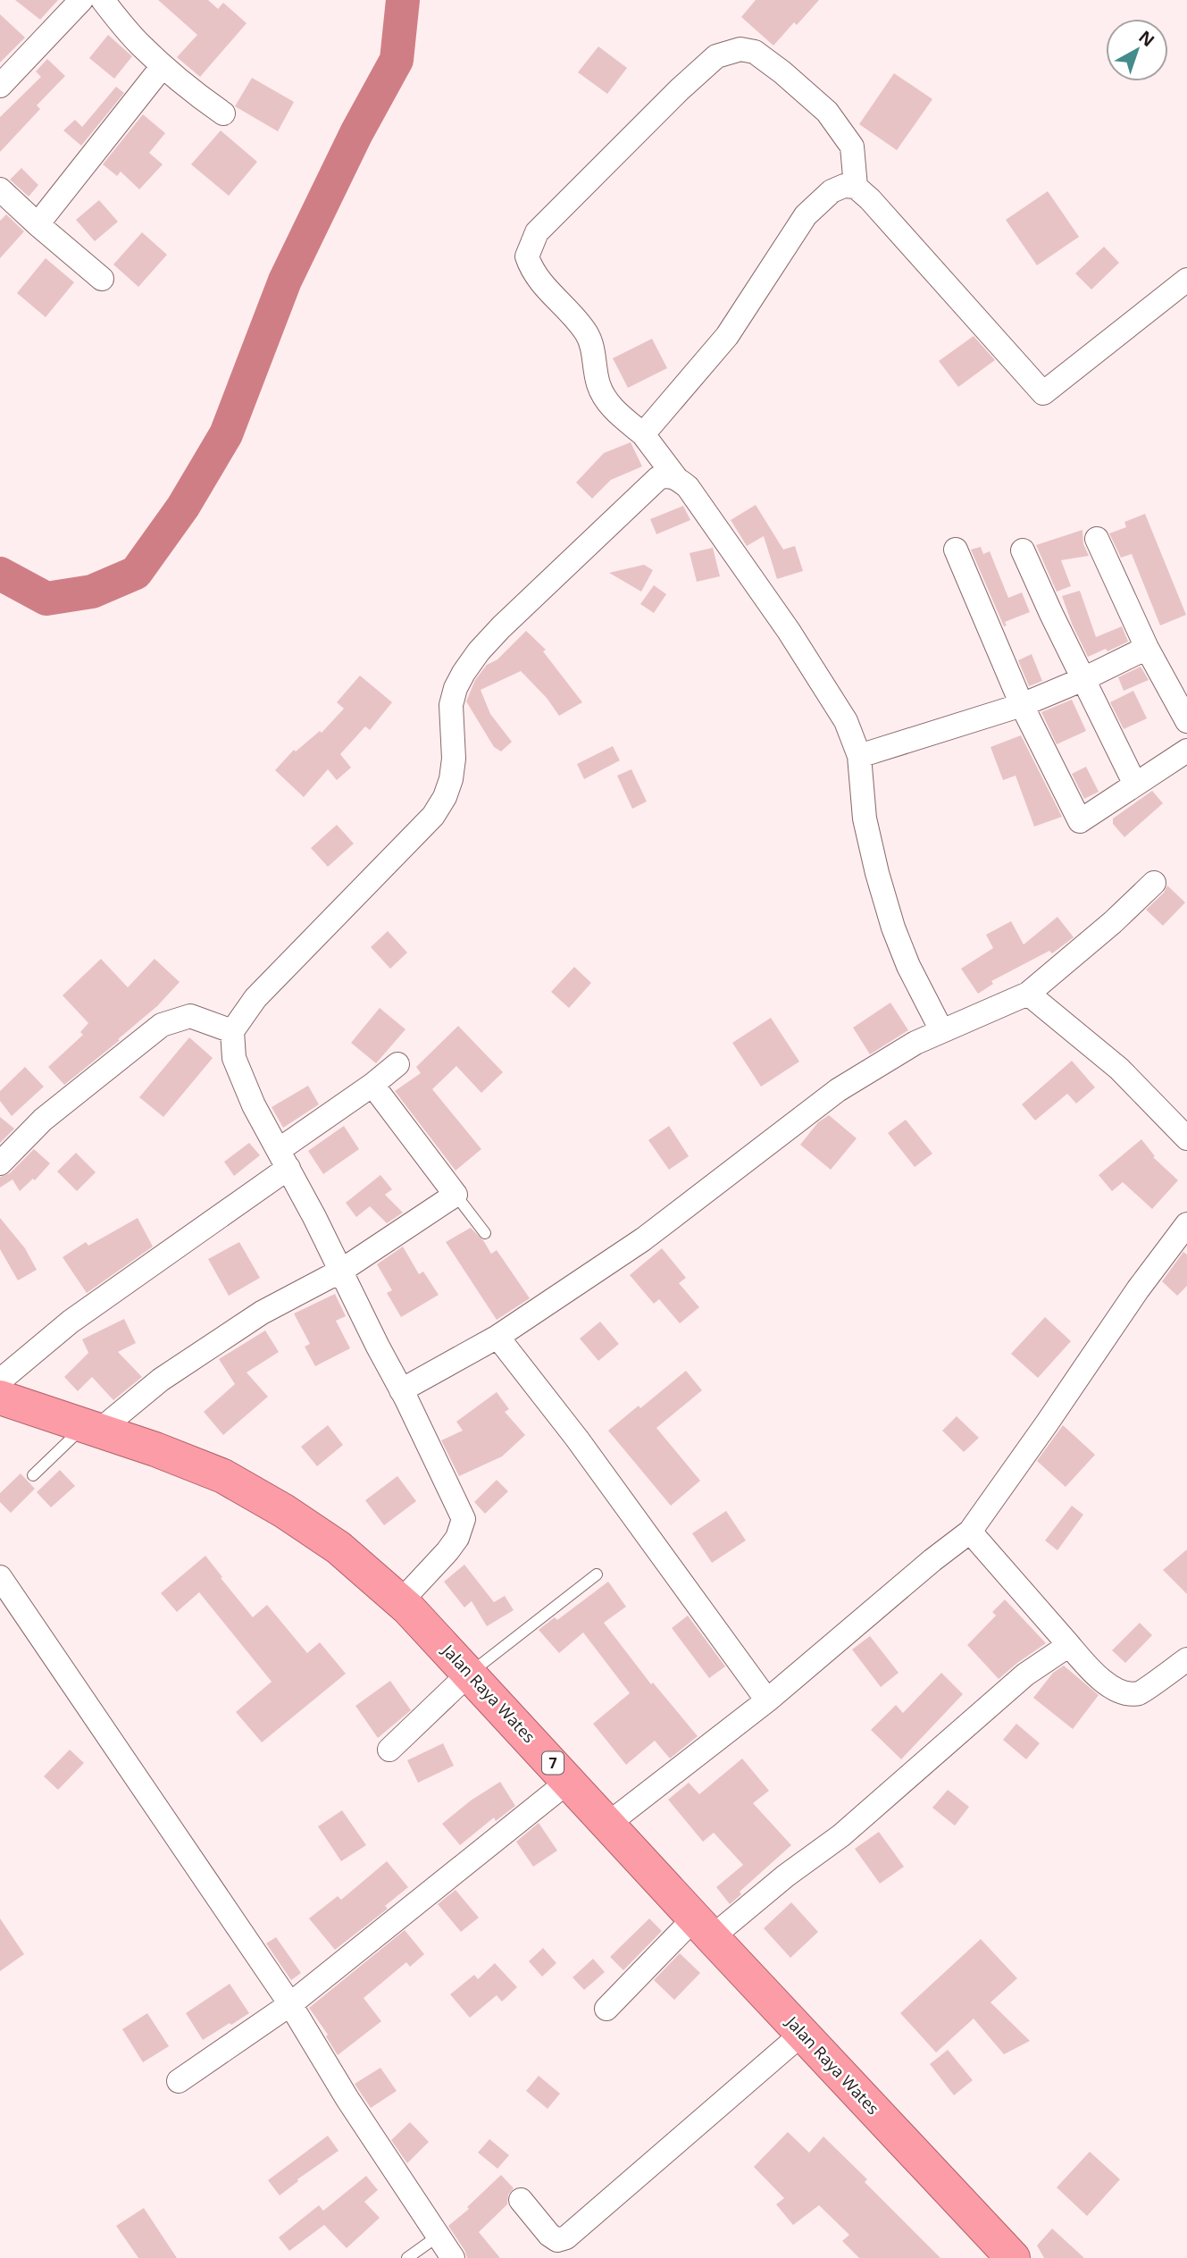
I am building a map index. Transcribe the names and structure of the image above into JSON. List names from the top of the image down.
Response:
{
  "streets": {
    "highway": ["Jalan Raya Wates", "7"]
  },
  "north": "top right"
}
